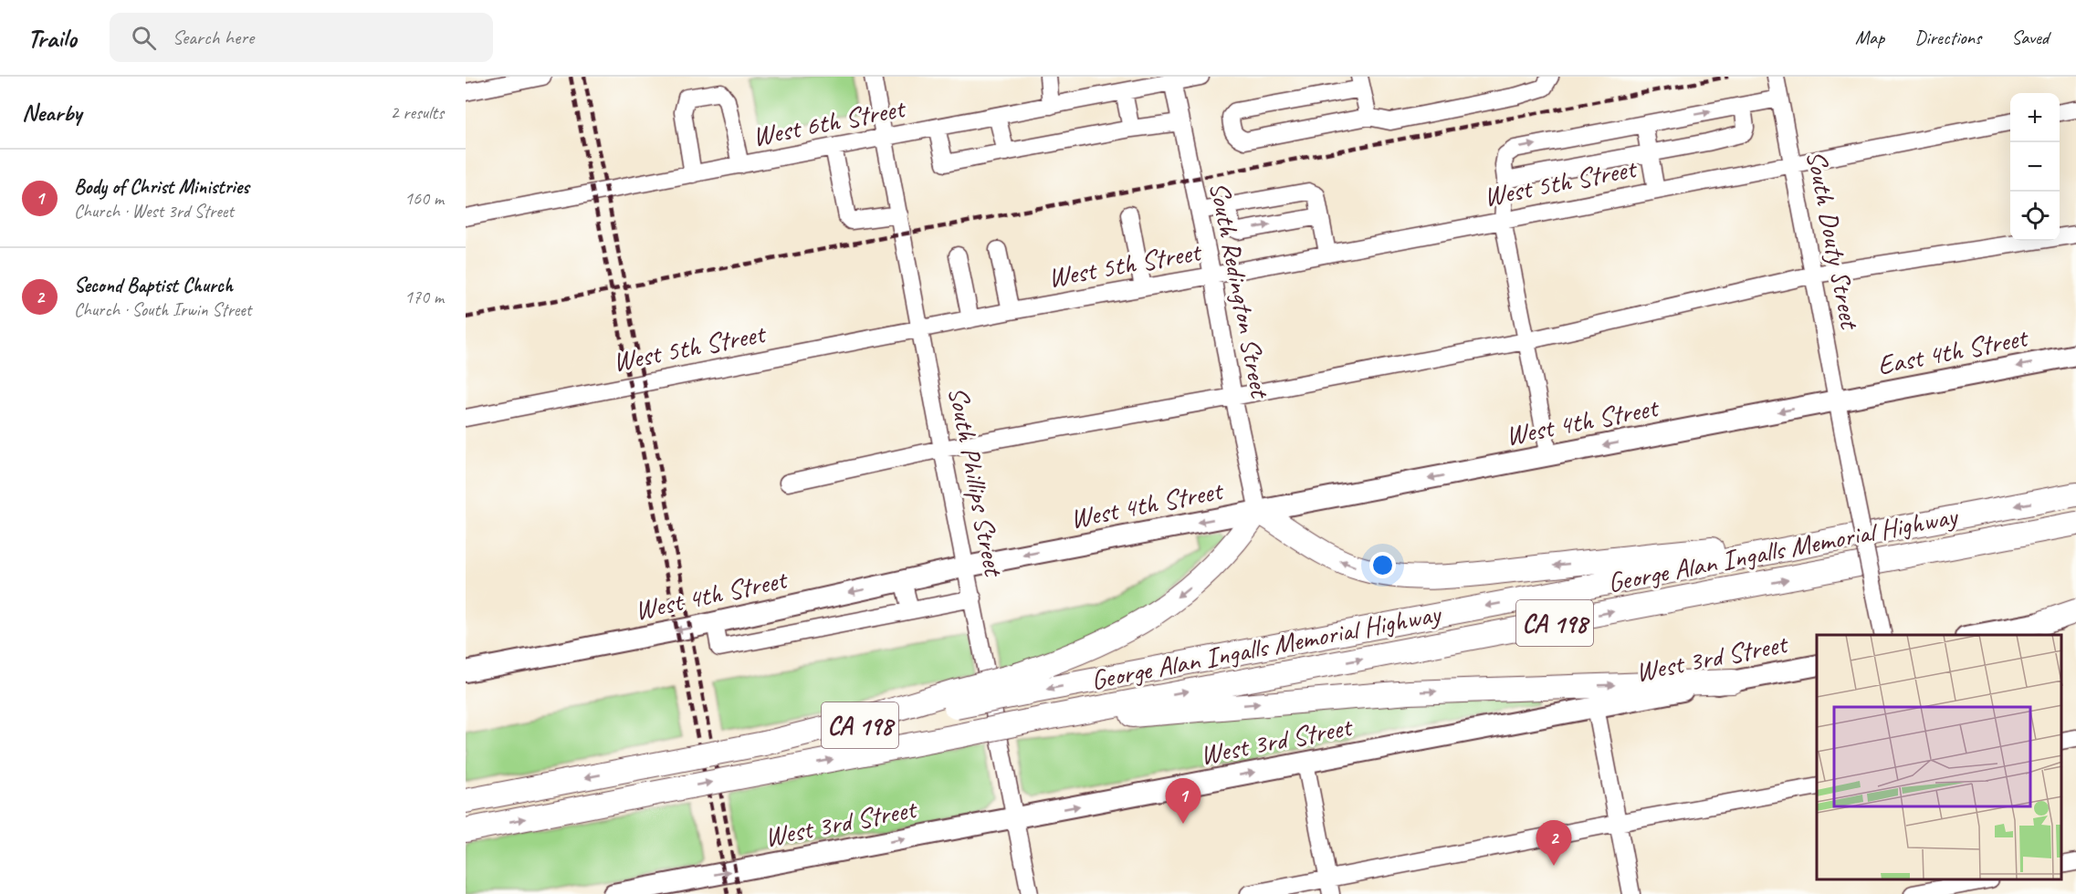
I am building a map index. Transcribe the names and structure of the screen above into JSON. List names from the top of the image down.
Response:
{
  "streets": {
    "highway": ["George Alan Ingalls Memorial Highway", "CA 198"],
    "main road": ["East 4th Street", "West 4th Street", "West 3rd Street"],
    "street": [
      "West 6th Street",
      "West 5th Street",
      "South Douty Street",
      "South Redington Street",
      "South Phillips Street"
    ]
  },
  "crossings": [
    ["West 6th Street", "South Redington Street"],
    ["West 6th Street", "South Phillips Street"],
    ["West 5th Street", "South Douty Street"],
    ["West 5th Street", "South Redington Street"],
    ["West 5th Street", "South Phillips Street"],
    ["South Douty Street", "East 4th Street"],
    ["South Douty Street", "West 4th Street"],
    ["South Redington Street", "West 4th Street"],
    ["East 4th Street", "West 4th Street"],
    ["West 4th Street", "South Phillips Street"],
    ["South Phillips Street", "West 3rd Street"]
  ],
  "one_way": ["East 4th Street", "West 4th Street", "West 3rd Street"],
  "page": {
    "header": "Trailo",
    "search": "Search here",
    "nav": ["Map", "Directions", "Saved"],
    "heading": ["Nearby", "2 results"],
    "map_buttons": ["+", "−"],
    "list": [
      {
        "mark": "1",
        "name": "Body of Christ Ministries",
        "note": "Church · West 3rd Street",
        "value": "160 m"
      },
      {
        "mark": "2",
        "name": "Second Baptist Church",
        "note": "Church · South Irwin Street",
        "value": "170 m"
      }
    ],
    "pins": ["1", "2"]
  }
}
